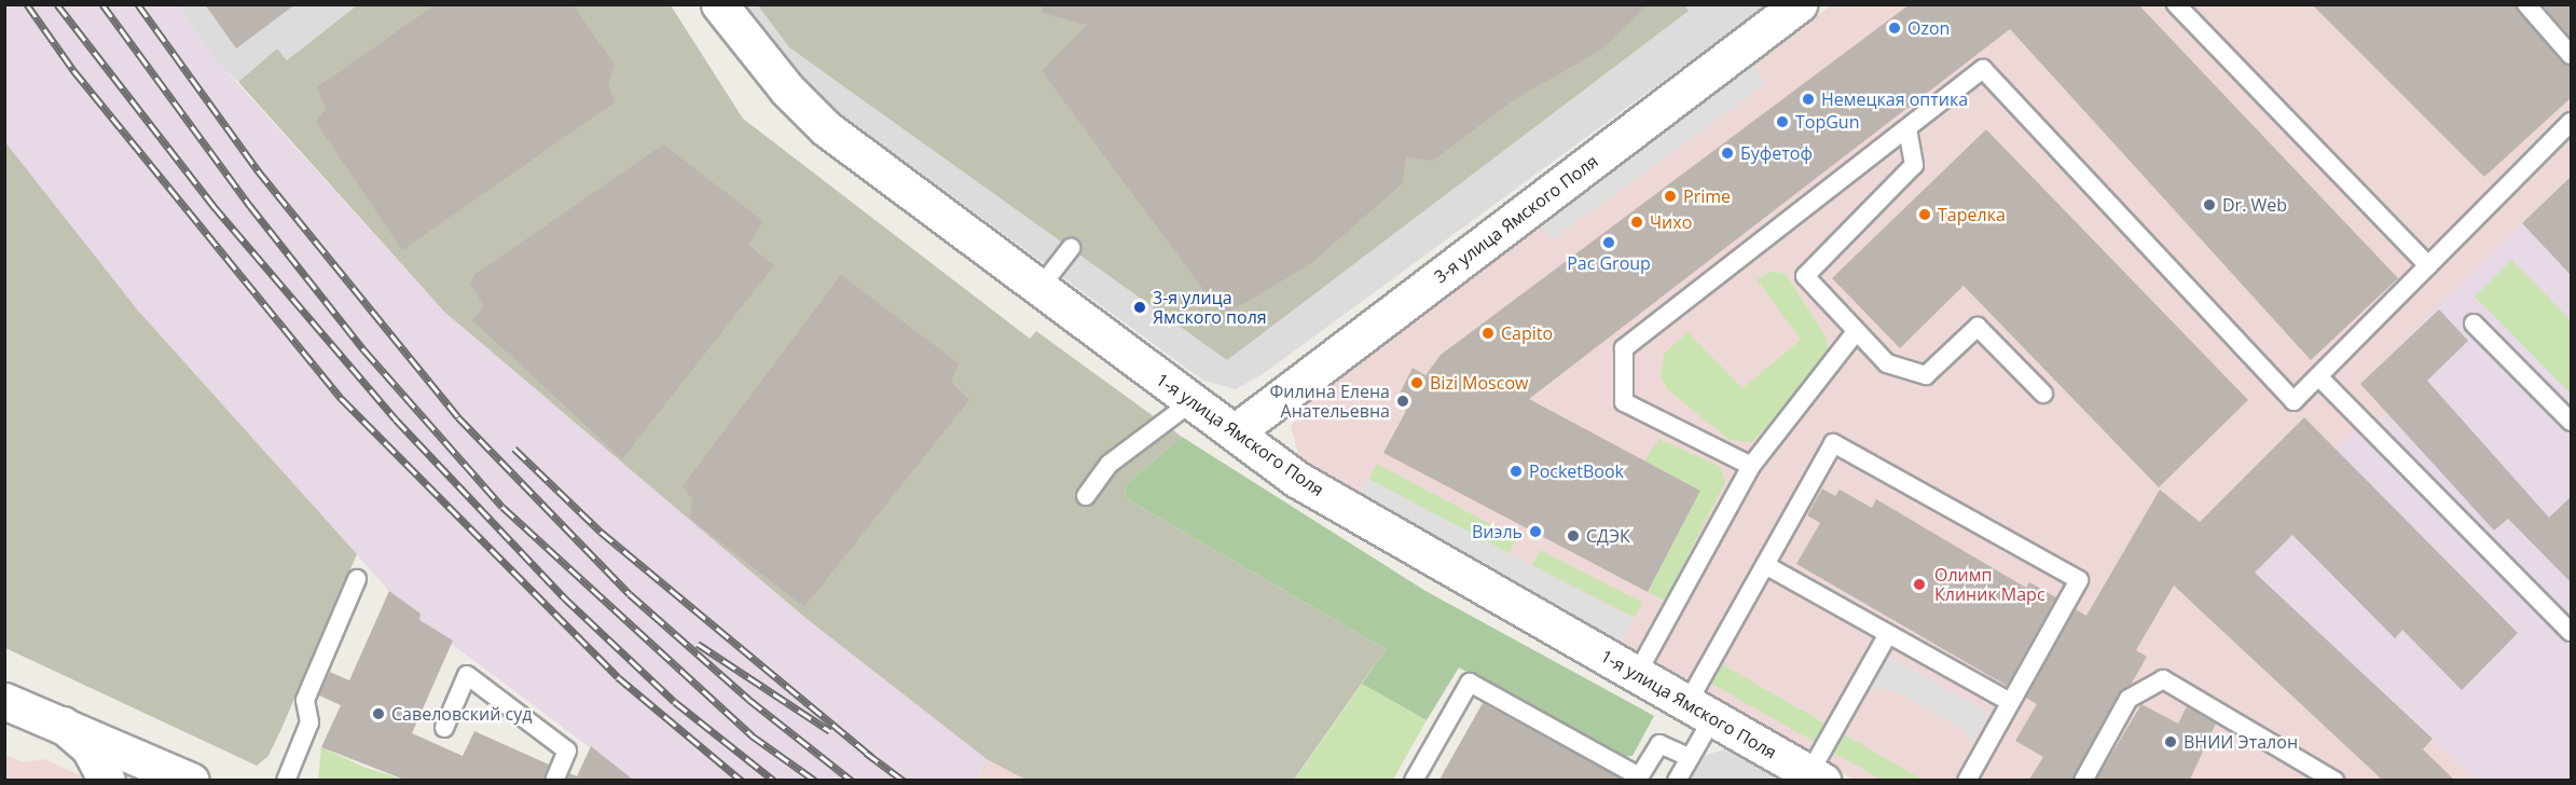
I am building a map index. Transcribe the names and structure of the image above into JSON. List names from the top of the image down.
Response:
{
  "streets": {
    "street": ["3-я улица Ямского Поля", "1-я улица Ямского Поля"]
  },
  "crossings": [
    ["3-я улица Ямского Поля", "1-я улица Ямского Поля"]
  ],
  "places": [
    "Ozon",
    "Немецкая оптика",
    "TopGun",
    "Буфетоф",
    "Prime",
    "Dr. Web",
    "Тарелка",
    "Чихо",
    "Pac Group",
    "3-я улица Ямского поля",
    "Capito",
    "Bizi Moscow",
    "Филина Елена Анательевна",
    "PocketBook",
    "Виэль",
    "СДЭК",
    "Олимп Клиник Марс",
    "Савеловский cуд",
    "ВНИИ Эталон"
  ]
}
